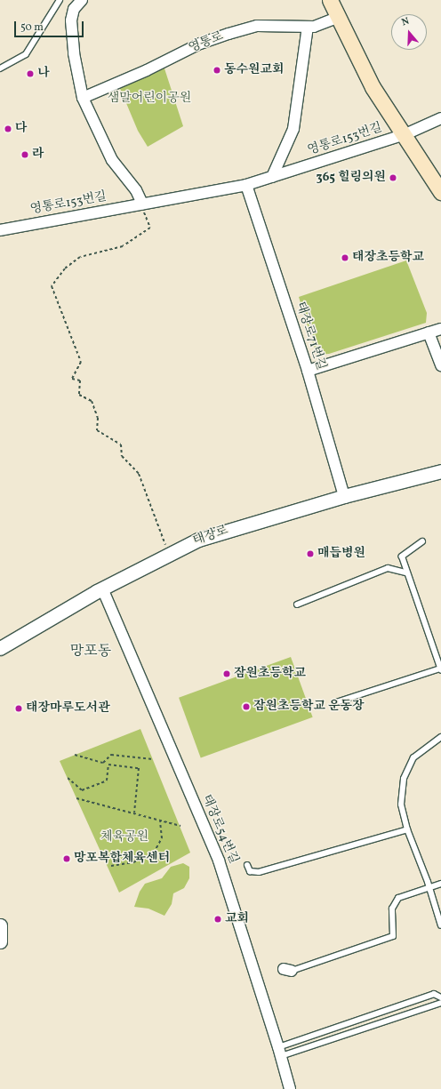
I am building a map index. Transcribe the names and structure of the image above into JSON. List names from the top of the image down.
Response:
{
  "streets": {
    "street": [
      "영통로",
      "영통로153번길",
      "태장로71번길",
      "태장로",
      "태장로54번길"
    ]
  },
  "crossings": [
    ["영통로", "영통로153번길"],
    ["영통로153번길", "태장로71번길"],
    ["태장로71번길", "태장로"],
    ["태장로", "태장로54번길"]
  ],
  "districts": ["망포동"],
  "parks": ["샘말어린이공원", "체육공원"],
  "places": [
    "동수원교회",
    "나",
    "다",
    "라",
    "365 힐링의원",
    "태장초등학교",
    "매듭병원",
    "잠원초등학교",
    "잠원초등학교 운동장",
    "태장마루도서관",
    "망포복합체육센터",
    "교회"
  ],
  "scale_bar": "50 m",
  "north": "top"
}
